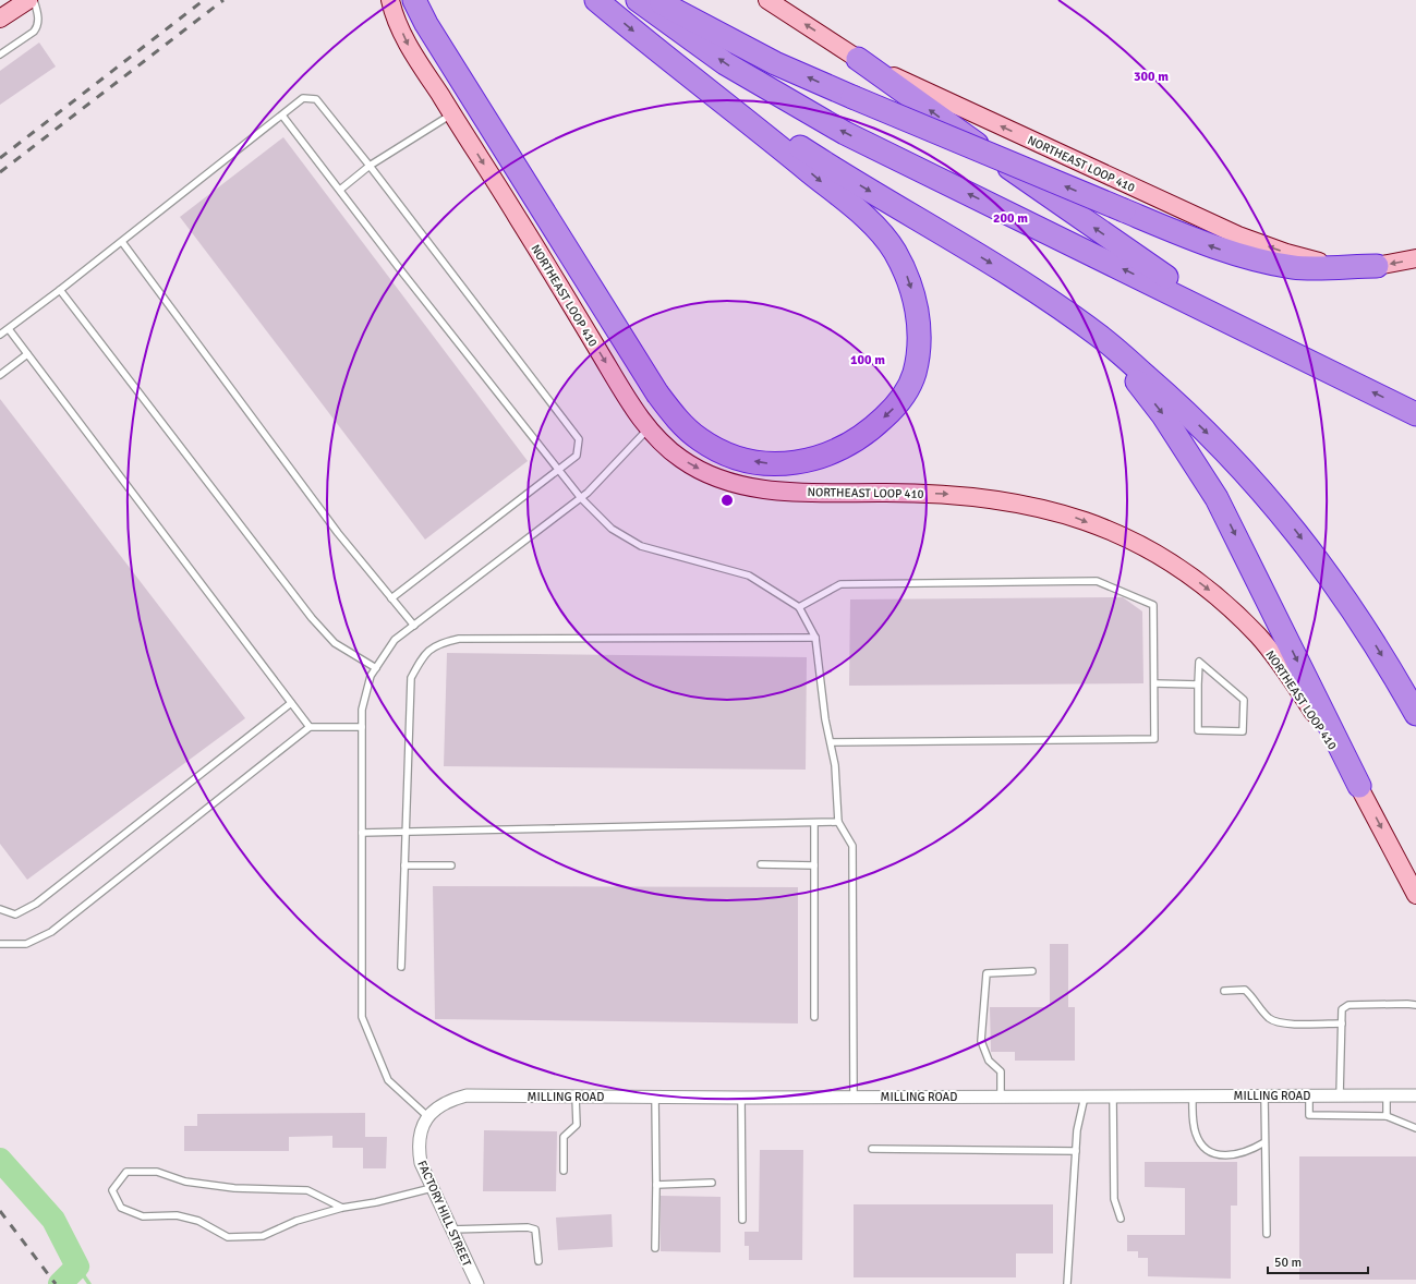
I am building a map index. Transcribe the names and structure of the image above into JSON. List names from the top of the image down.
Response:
{
  "streets": {
    "main road": ["NORTHEAST LOOP 410"],
    "street": ["MILLING ROAD", "FACTORY HILL STREET"]
  },
  "crossings": [
    ["MILLING ROAD", "FACTORY HILL STREET"]
  ],
  "scale_bar": "50 m",
  "rings": ["300 m", "200 m", "100 m"]
}
